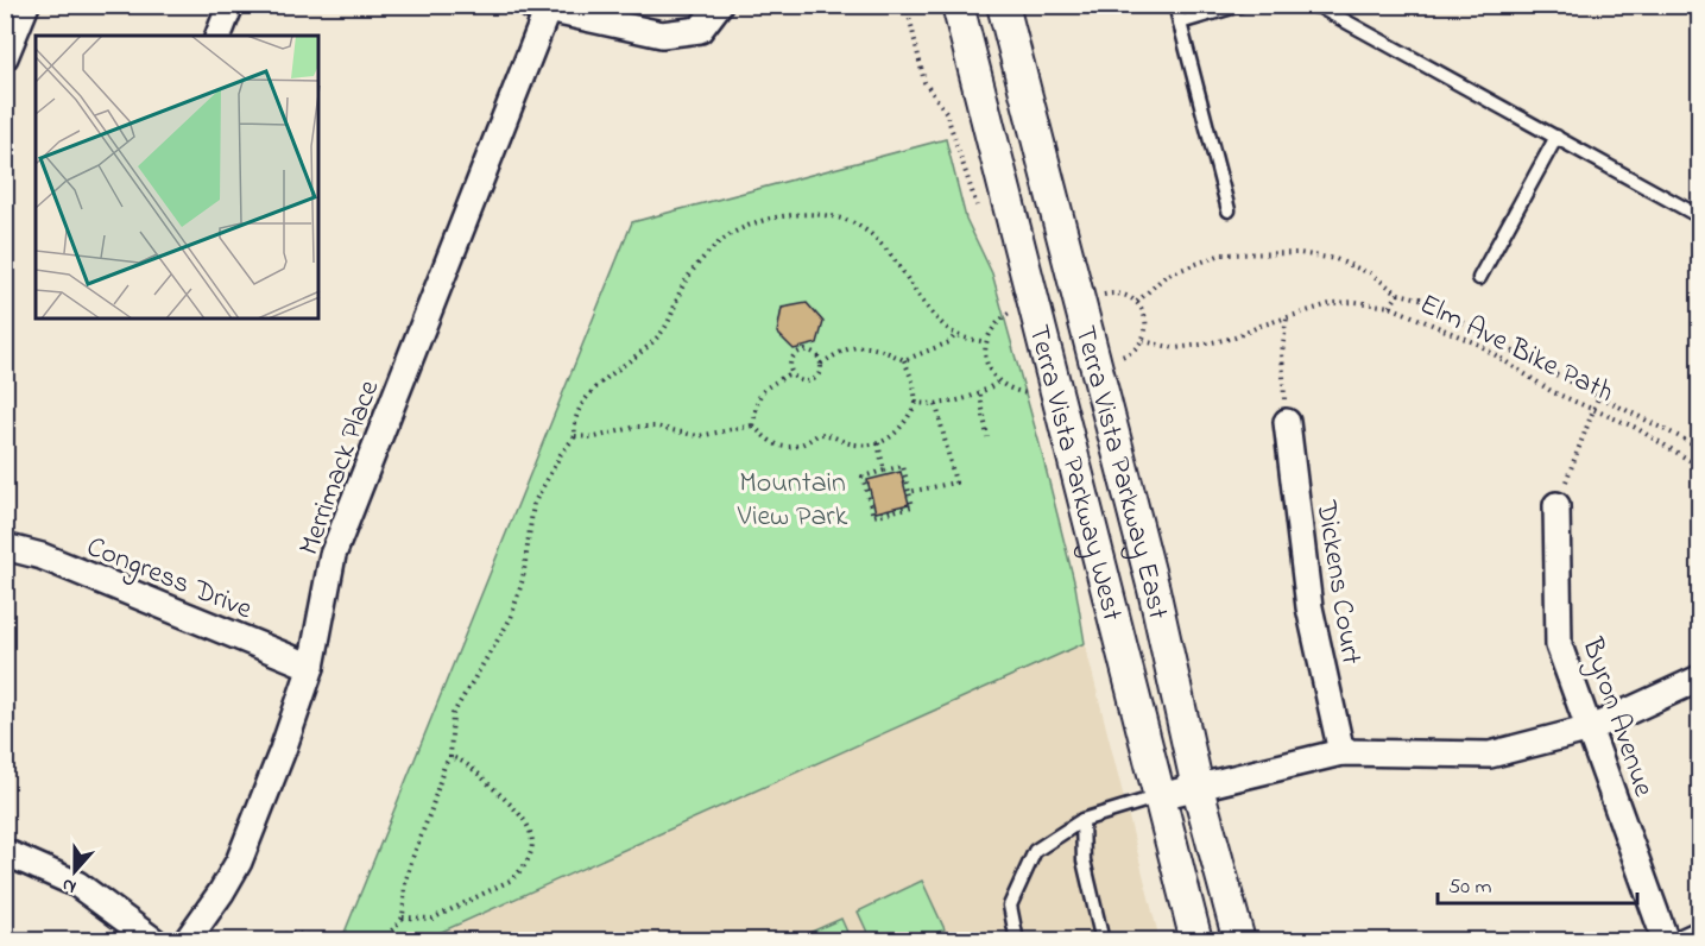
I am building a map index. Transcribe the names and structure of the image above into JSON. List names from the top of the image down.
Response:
{
  "streets": {
    "street": [
      "Merrimack Place",
      "Terra Vista Parkway West",
      "Terra Vista Parkway East",
      "Congress Drive",
      "Dickens Court",
      "Byron Avenue"
    ],
    "path": ["Elm Ave Bike Path"]
  },
  "crossings": [
    ["Merrimack Place", "Congress Drive"]
  ],
  "parks": ["Mountain View Park"],
  "scale_bar": "50 m",
  "north": "bottom"
}
